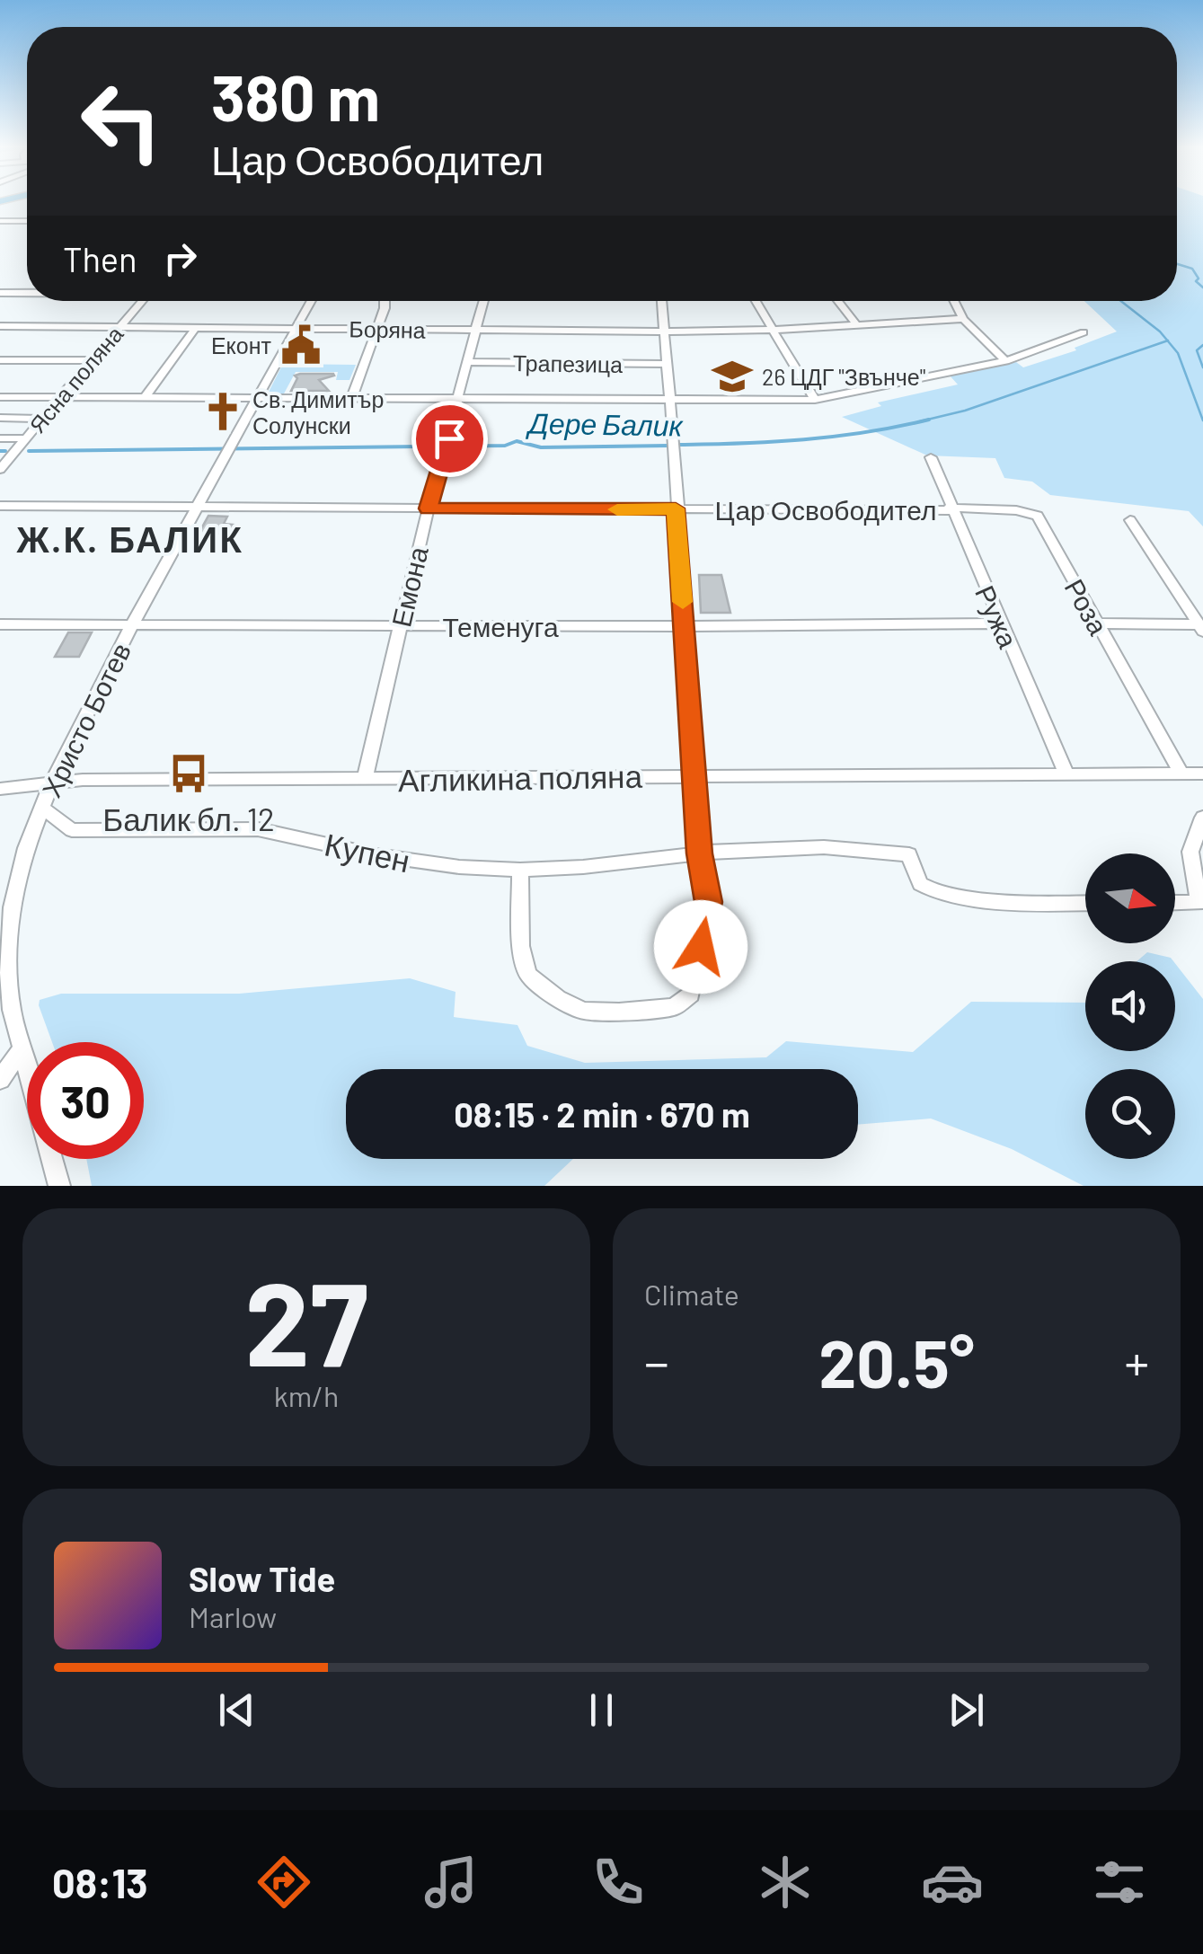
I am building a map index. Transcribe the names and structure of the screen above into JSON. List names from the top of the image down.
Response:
{
  "streets": {
    "street": [
      "Боряна",
      "Трапезица",
      "Ясна поляна",
      "Цар Освободител",
      "Емона",
      "Роза",
      "Ружа",
      "Теменуга",
      "Христо Ботев",
      "Агликина поляна",
      "Купен"
    ]
  },
  "crossings": [
    ["Боряна", "Ясна поляна"],
    ["Боряна", "Емона"],
    ["Боряна", "Христо Ботев"],
    ["Трапезица", "Емона"],
    ["Цар Освободител", "Емона"],
    ["Цар Освободител", "Роза"],
    ["Цар Освободител", "Ружа"],
    ["Цар Освободител", "Христо Ботев"],
    ["Емона", "Теменуга"],
    ["Емона", "Агликина поляна"],
    ["Роза", "Ружа"],
    ["Роза", "Агликина поляна"],
    ["Ружа", "Теменуга"],
    ["Ружа", "Агликина поляна"],
    ["Теменуга", "Христо Ботев"],
    ["Христо Ботев", "Агликина поляна"],
    ["Христо Ботев", "Купен"]
  ],
  "districts": ["Ж.К. БАЛИК"],
  "water": ["Дере Балик"],
  "places": {
    "public building": ["Еконт"],
    "school or university": ["26 ЦДГ \"Звънче\""],
    "church": ["Св. Димитър Солунски"],
    "bus stop": ["Балик бл. 12"]
  },
  "north": "right",
  "page": {
    "turn": ["380 m", "Цар Освободител"],
    "then": "Then",
    "limit": "30",
    "trip": "08:15 · 2 min · 670 m",
    "tile": [
      ["27", "km/h"],
      "Climate"
    ],
    "heat": ["−", "20.5°", "+"],
    "song": ["Slow Tide", "Marlow"],
    "tabs": "08:13"
  }
}
